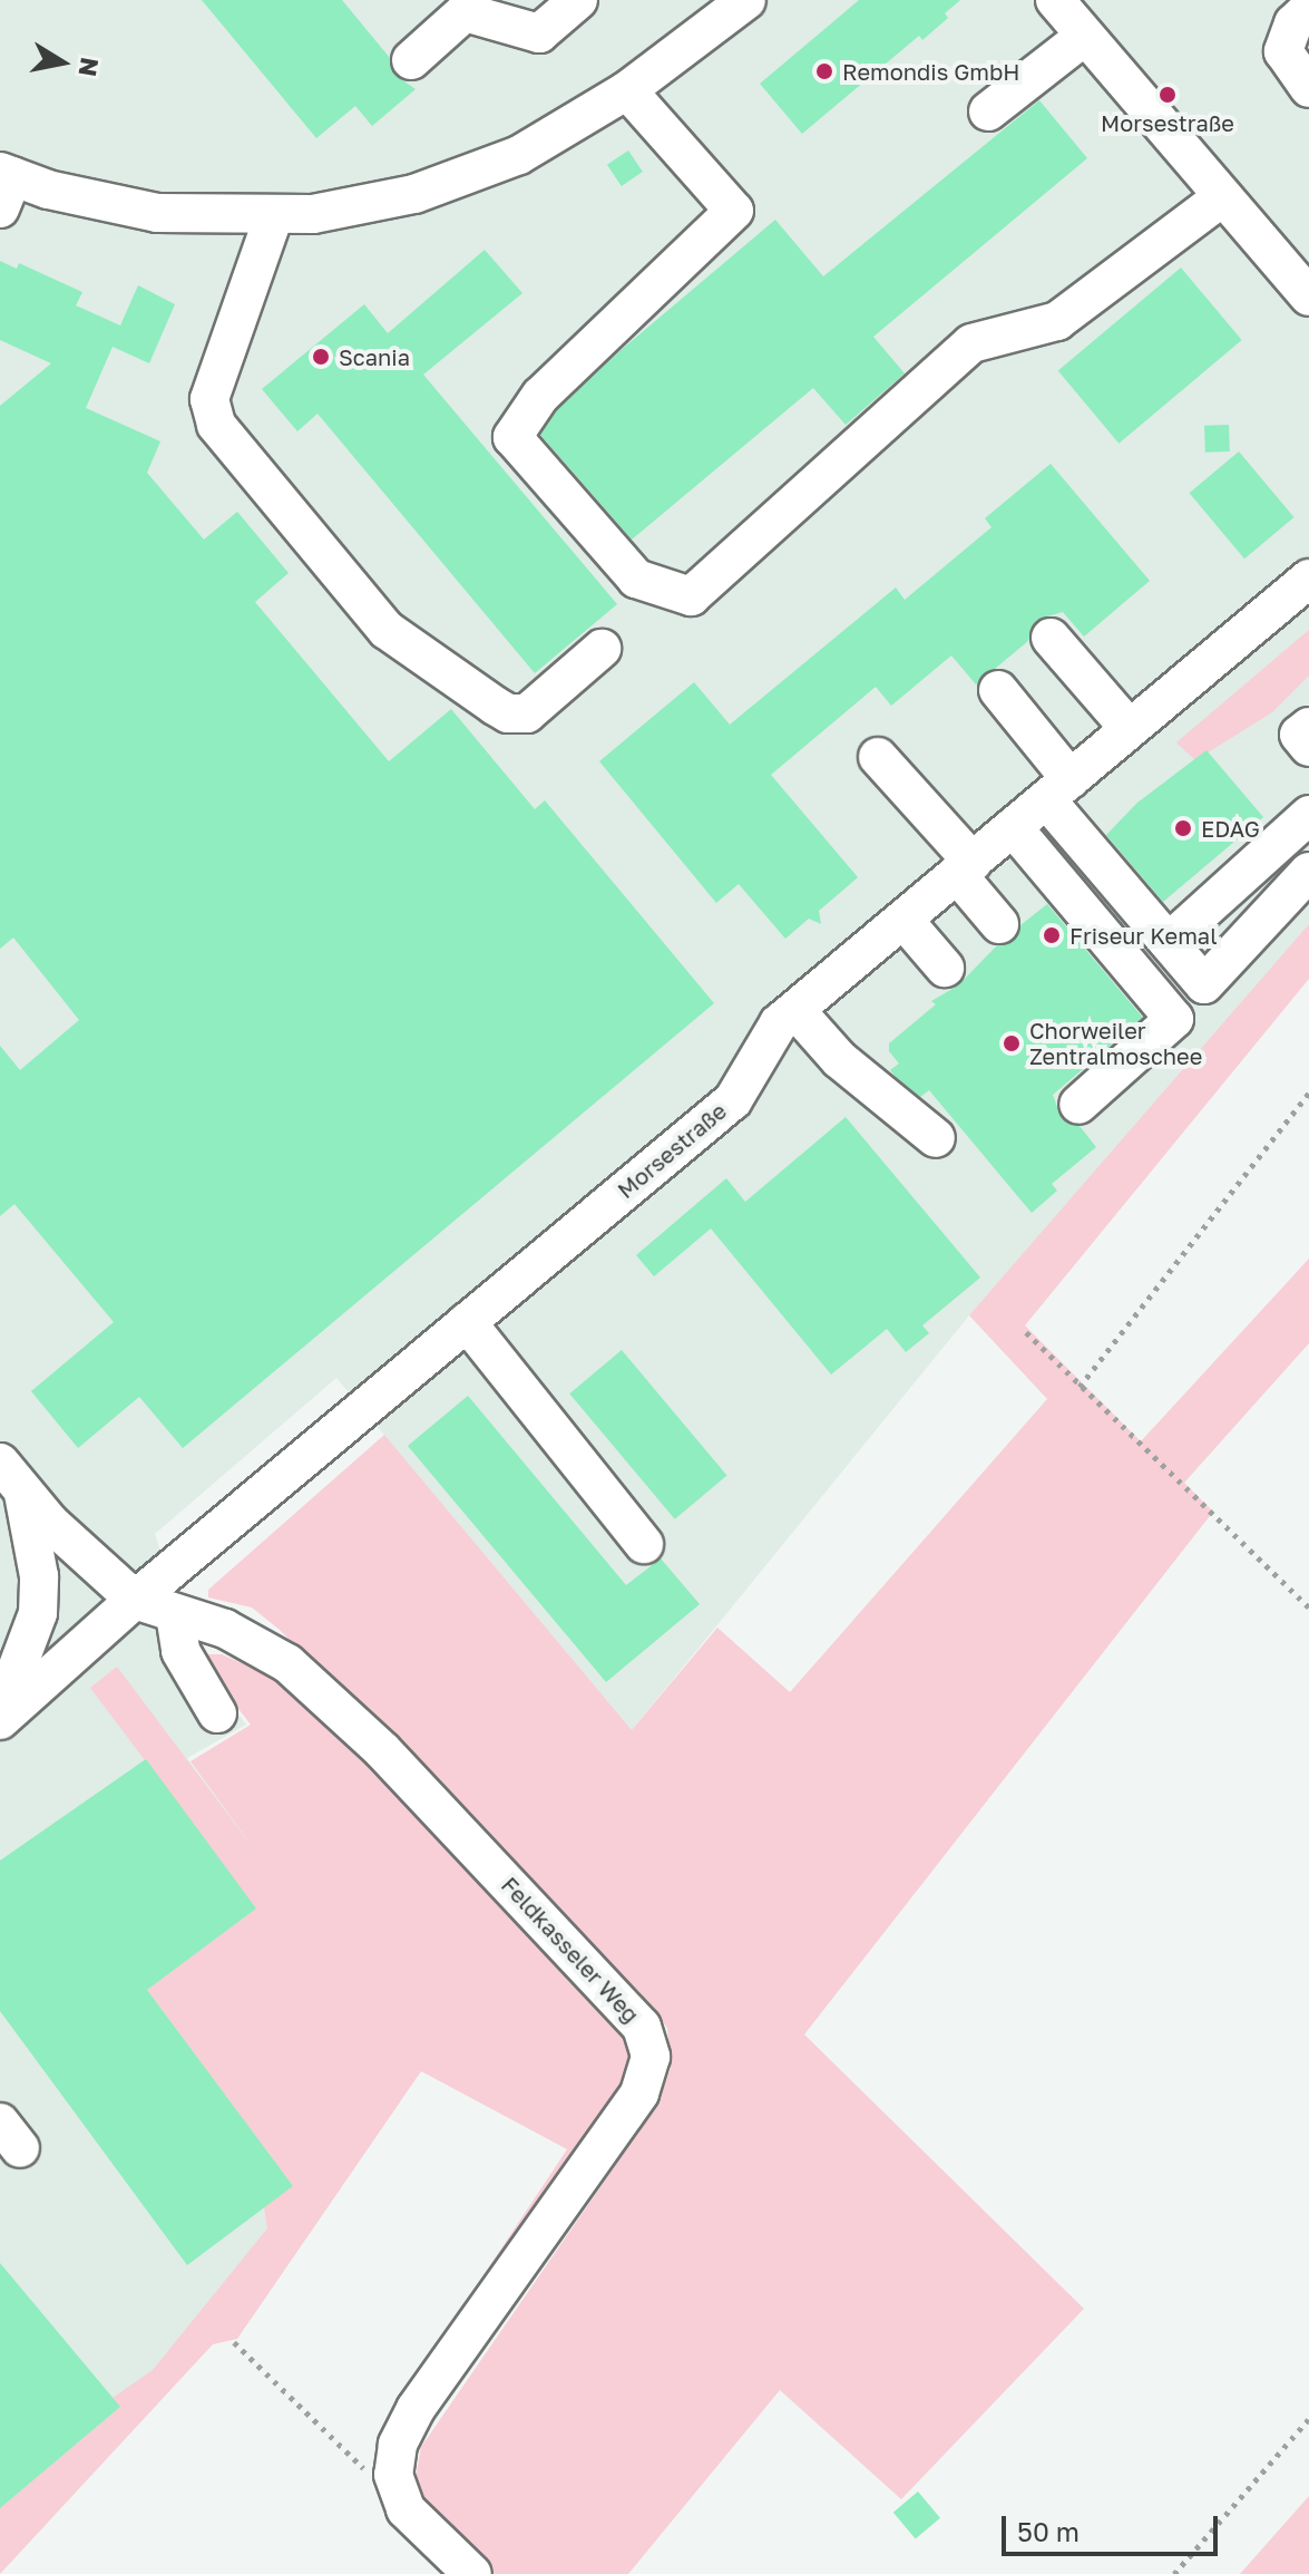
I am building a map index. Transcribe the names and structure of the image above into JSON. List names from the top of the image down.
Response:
{
  "streets": {
    "street": ["Morsestraße", "Feldkasseler Weg"]
  },
  "crossings": [
    ["Morsestraße", "Feldkasseler Weg"]
  ],
  "places": [
    "Remondis GmbH",
    "Morsestraße",
    "Scania",
    "EDAG",
    "Friseur Kemal",
    "Chorweiler Zentralmoschee"
  ],
  "scale_bar": "50 m",
  "north": "right"
}
